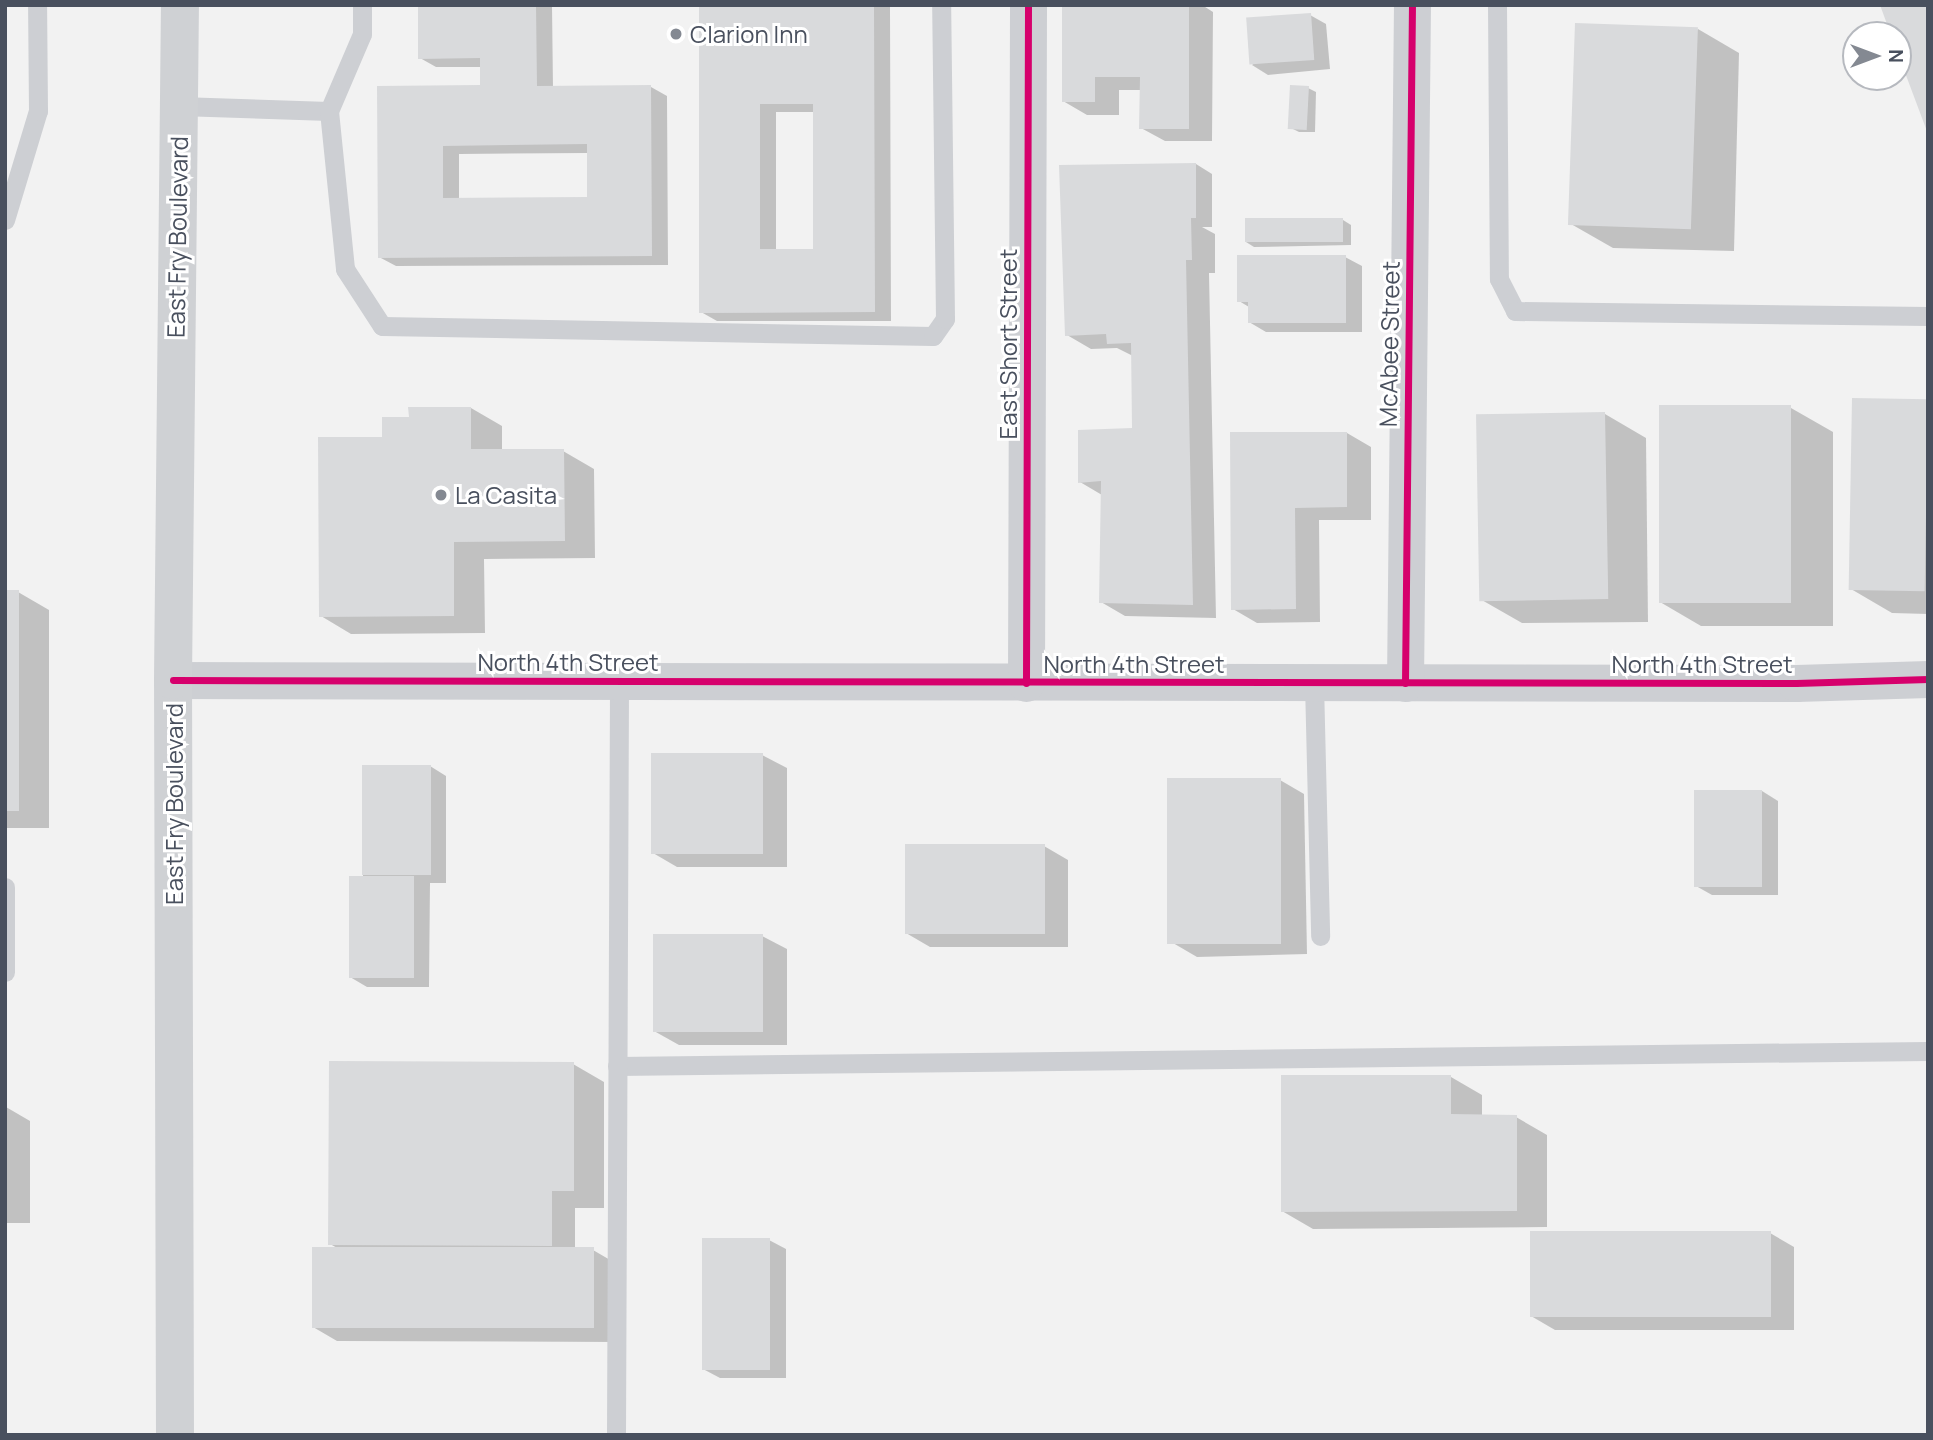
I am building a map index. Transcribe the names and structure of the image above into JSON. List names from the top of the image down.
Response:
{
  "streets": {
    "main road": ["East Fry Boulevard"],
    "street": ["East Short Street", "McAbee Street", "North 4th Street"]
  },
  "crossings": [
    ["East Fry Boulevard", "North 4th Street"],
    ["East Short Street", "North 4th Street"],
    ["McAbee Street", "North 4th Street"]
  ],
  "places": ["Clarion Inn", "La Casita"],
  "north": "right"
}
